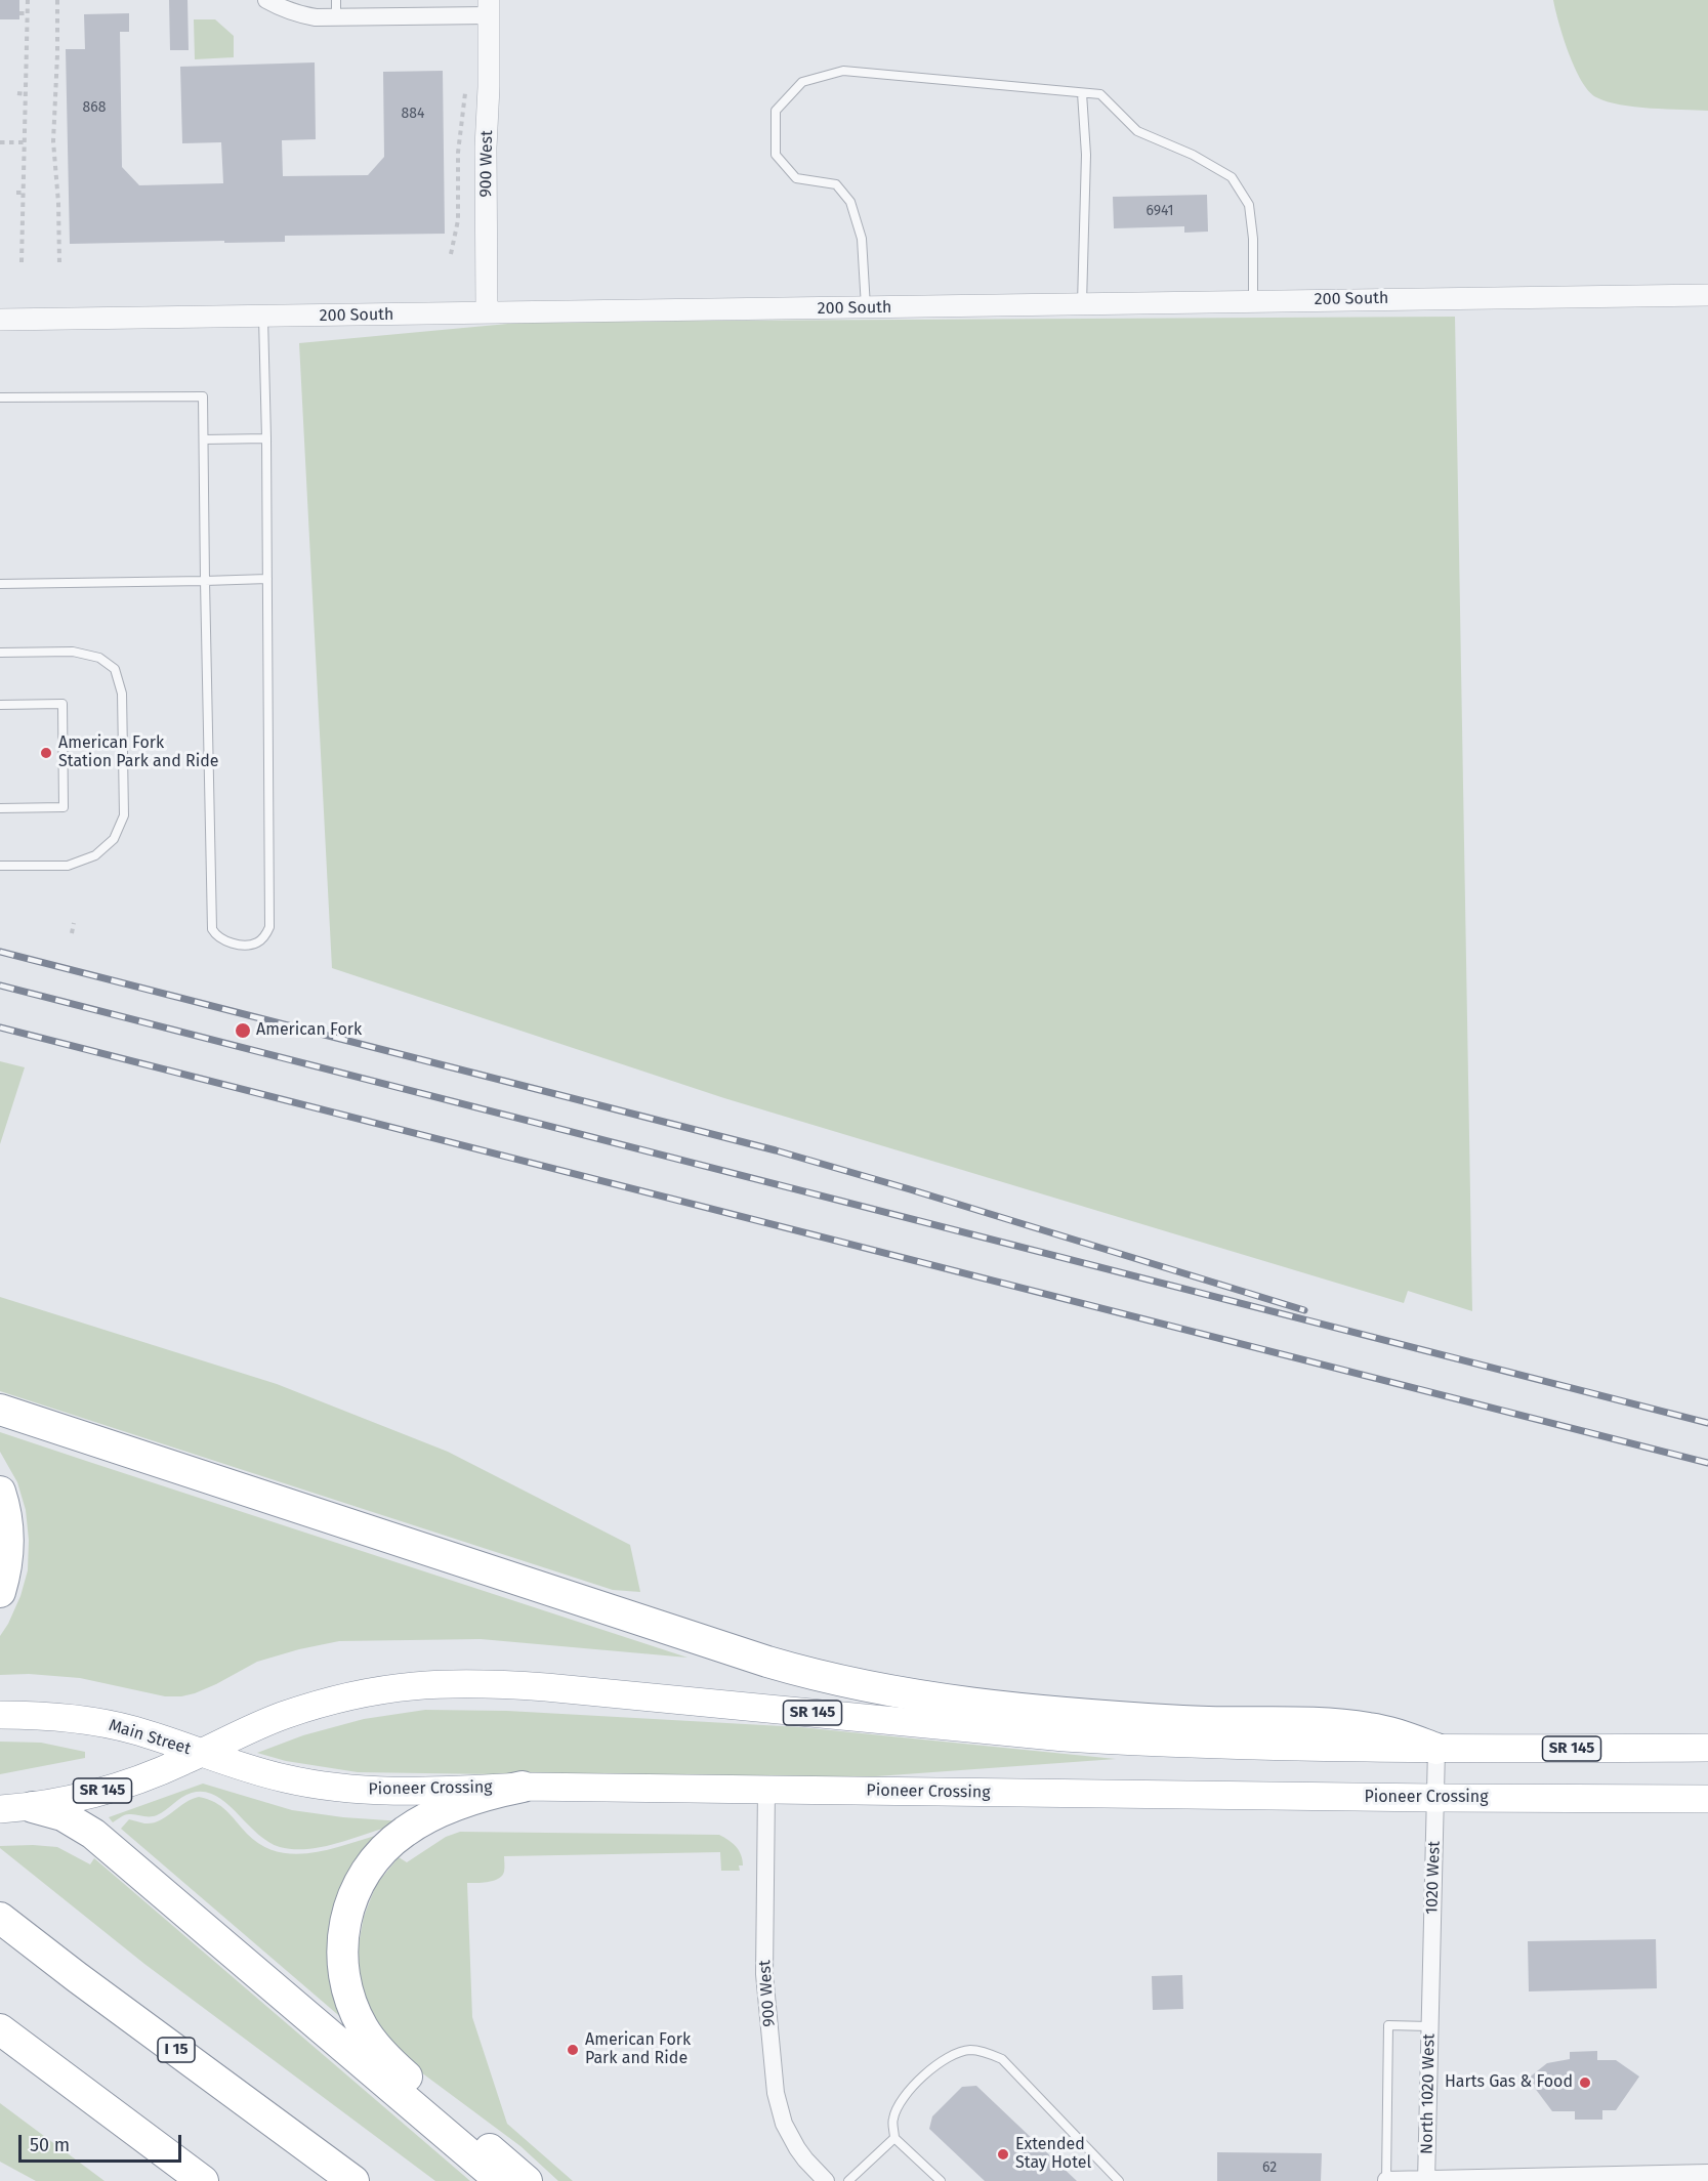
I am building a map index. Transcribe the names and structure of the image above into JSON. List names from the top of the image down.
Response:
{
  "streets": {
    "highway": [
      "SR 145",
      "Main Street",
      "Pioneer Crossing",
      "I 15"
    ],
    "street": [
      "900 West",
      "200 South",
      "1020 West",
      "North 1020 West"
    ]
  },
  "crossings": [
    ["900 West", "200 South"],
    ["900 West", "Pioneer Crossing"],
    ["SR 145", "Main Street"],
    ["SR 145", "Pioneer Crossing"],
    ["SR 145", "1020 West"],
    ["Main Street", "Pioneer Crossing"],
    ["Pioneer Crossing", "1020 West"],
    ["1020 West", "North 1020 West"]
  ],
  "places": [
    "American Fork Station Park and Ride",
    "American Fork",
    "American Fork Park and Ride",
    "Harts Gas & Food",
    "Extended Stay Hotel"
  ],
  "house_numbers": [
    "868",
    "884",
    "6941",
    "62"
  ],
  "scale_bar": "50 m"
}
